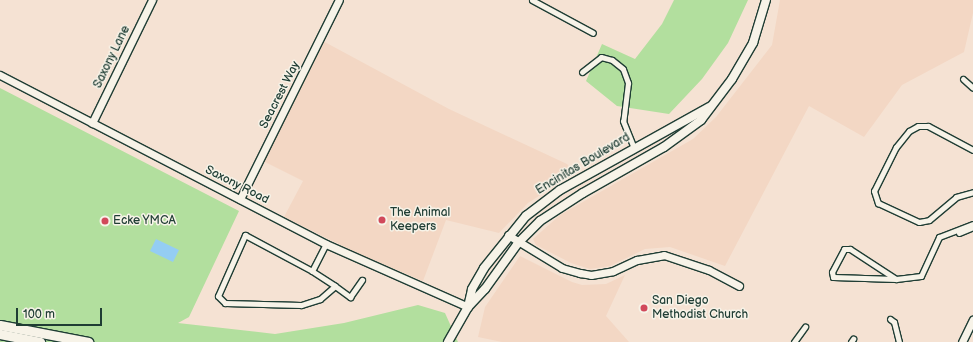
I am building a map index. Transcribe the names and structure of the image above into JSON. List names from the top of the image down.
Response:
{
  "streets": {
    "main road": ["Encinitas Boulevard"],
    "street": ["Saxony Lane", "Seacrest Way", "Saxony Road"]
  },
  "crossings": [
    ["Saxony Lane", "Saxony Road"],
    ["Seacrest Way", "Saxony Road"],
    ["Encinitas Boulevard", "Saxony Road"]
  ],
  "places": ["The Animal Keepers", "Ecke YMCA", "San Diego Methodist Church"],
  "scale_bar": "100 m"
}
